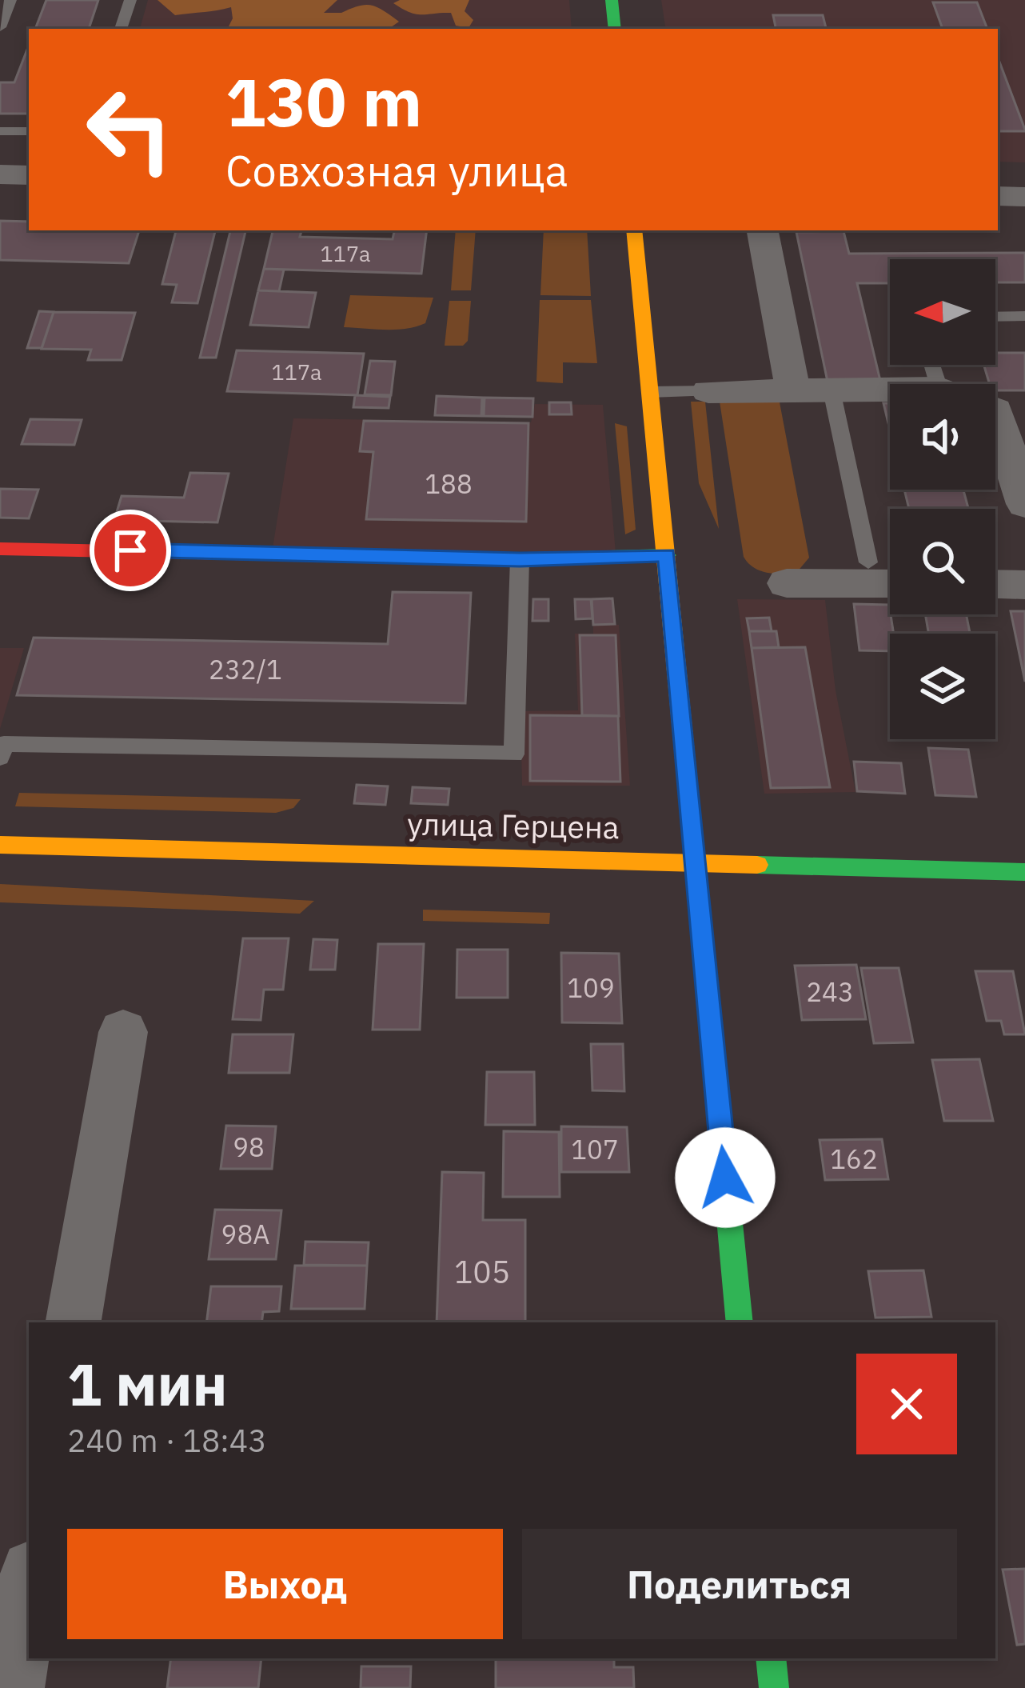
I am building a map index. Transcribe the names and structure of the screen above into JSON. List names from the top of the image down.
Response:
{
  "streets": {
    "main road": ["улица Герцена"]
  },
  "house_numbers": [
    "117а",
    "117а",
    "188",
    "232/1",
    "109",
    "243",
    "98",
    "107",
    "162",
    "98А",
    "105"
  ],
  "north": "left",
  "page": {
    "turn": ["130 m", "Совхозная улица"],
    "heading": ["1 мин", "240 m · 18:43"],
    "buttons": ["Выход", "Поделиться"]
  }
}
